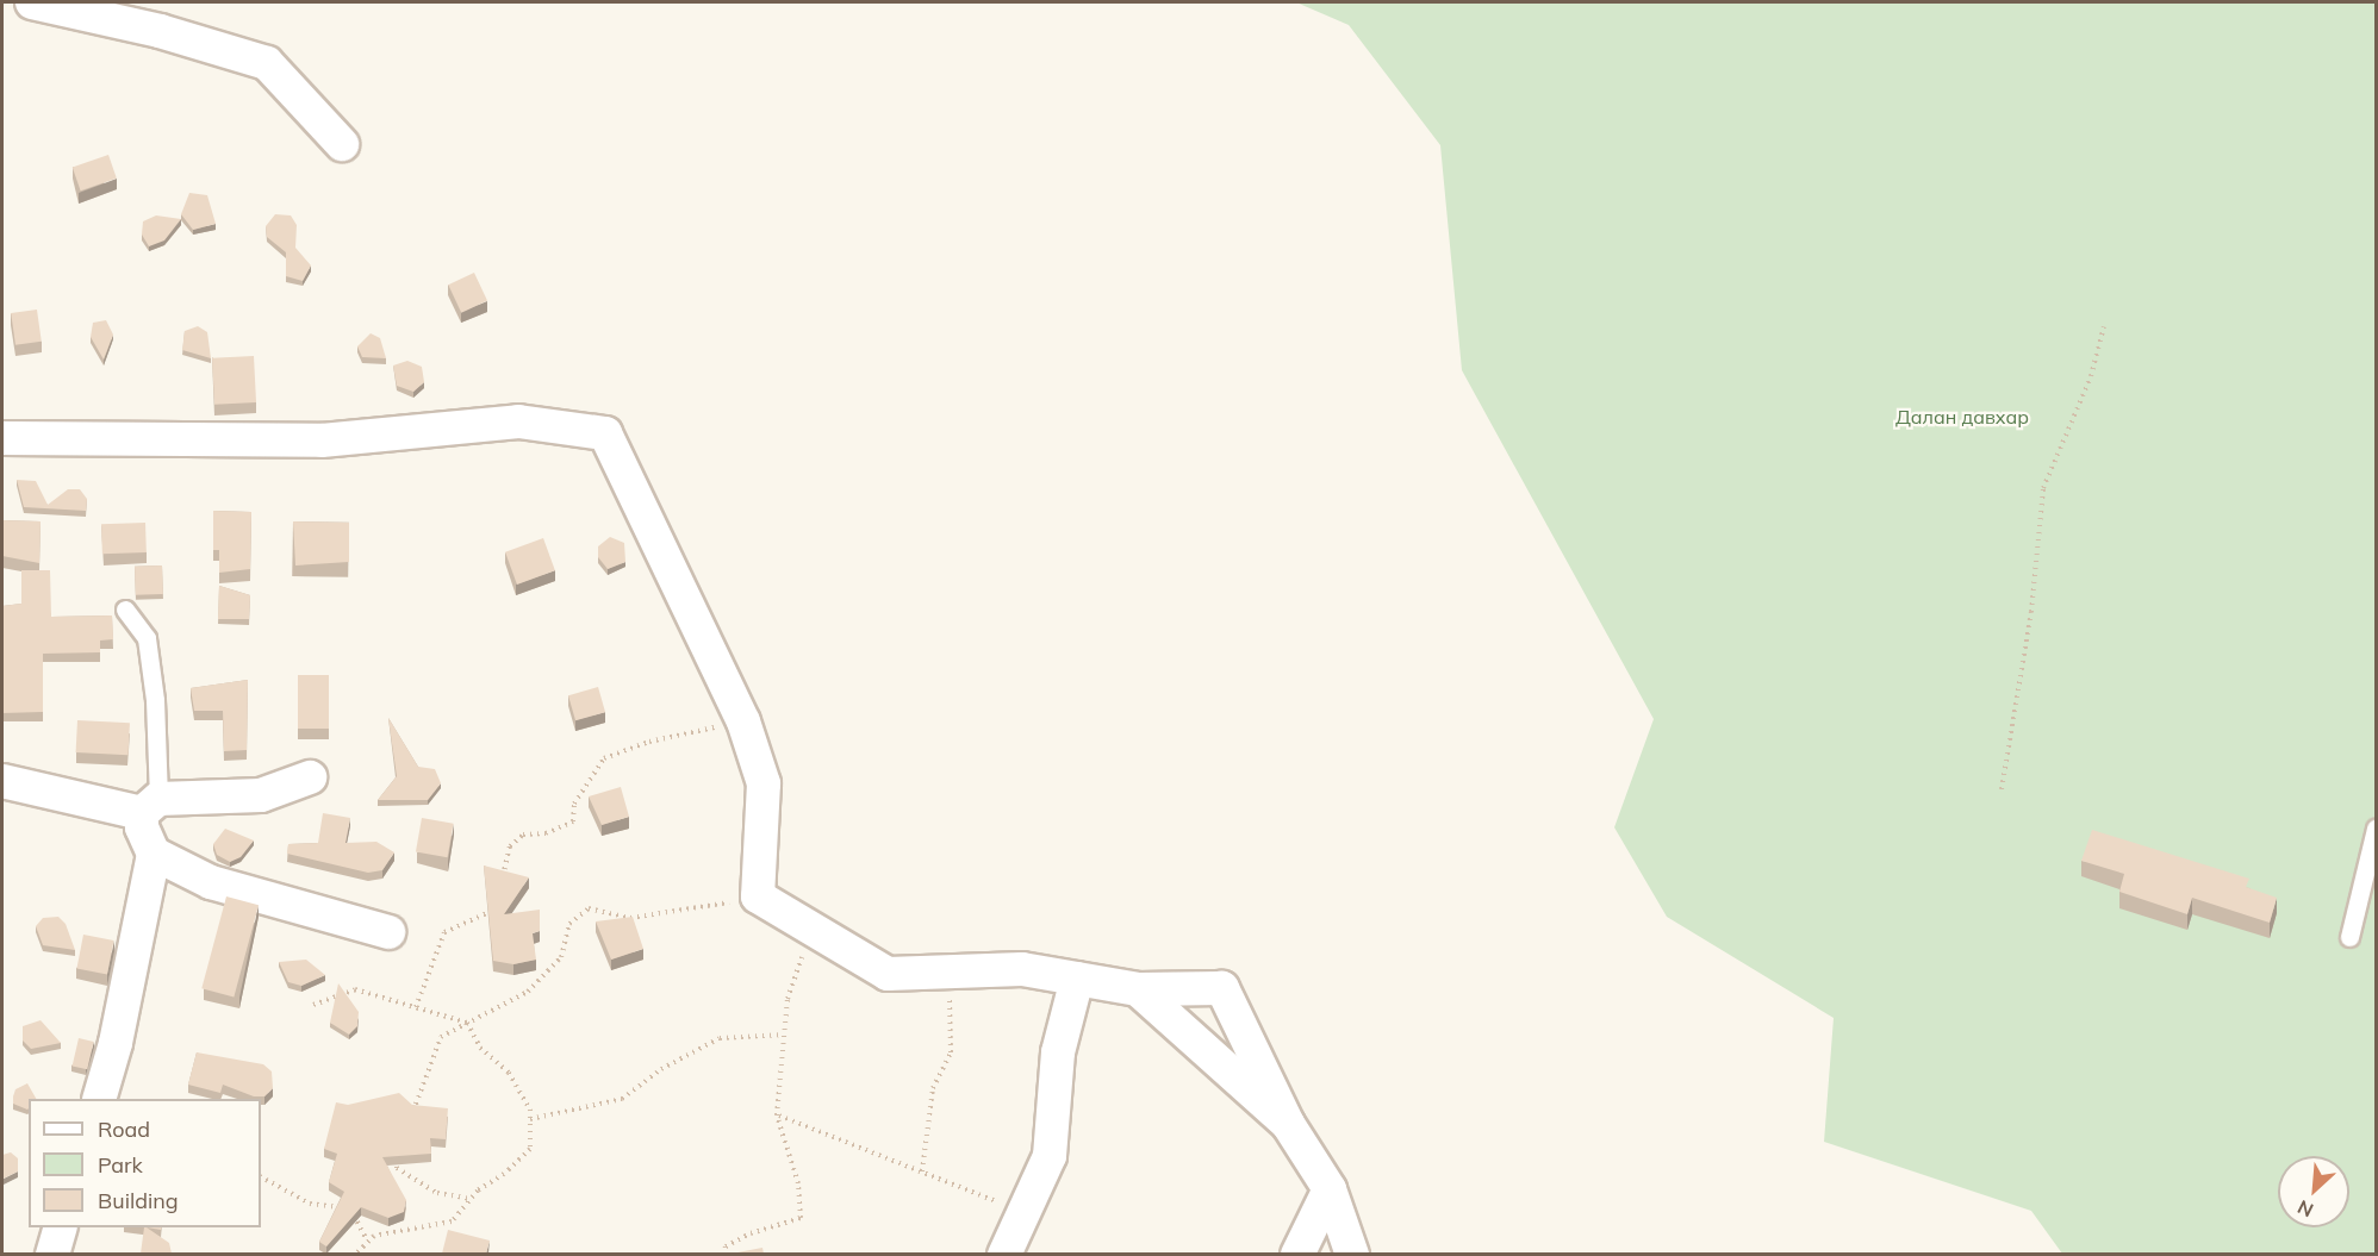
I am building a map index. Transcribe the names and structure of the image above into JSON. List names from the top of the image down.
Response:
{
  "parks": ["Далан давхар"],
  "legend": ["Road", "Park", "Building"],
  "north": "bottom left"
}
